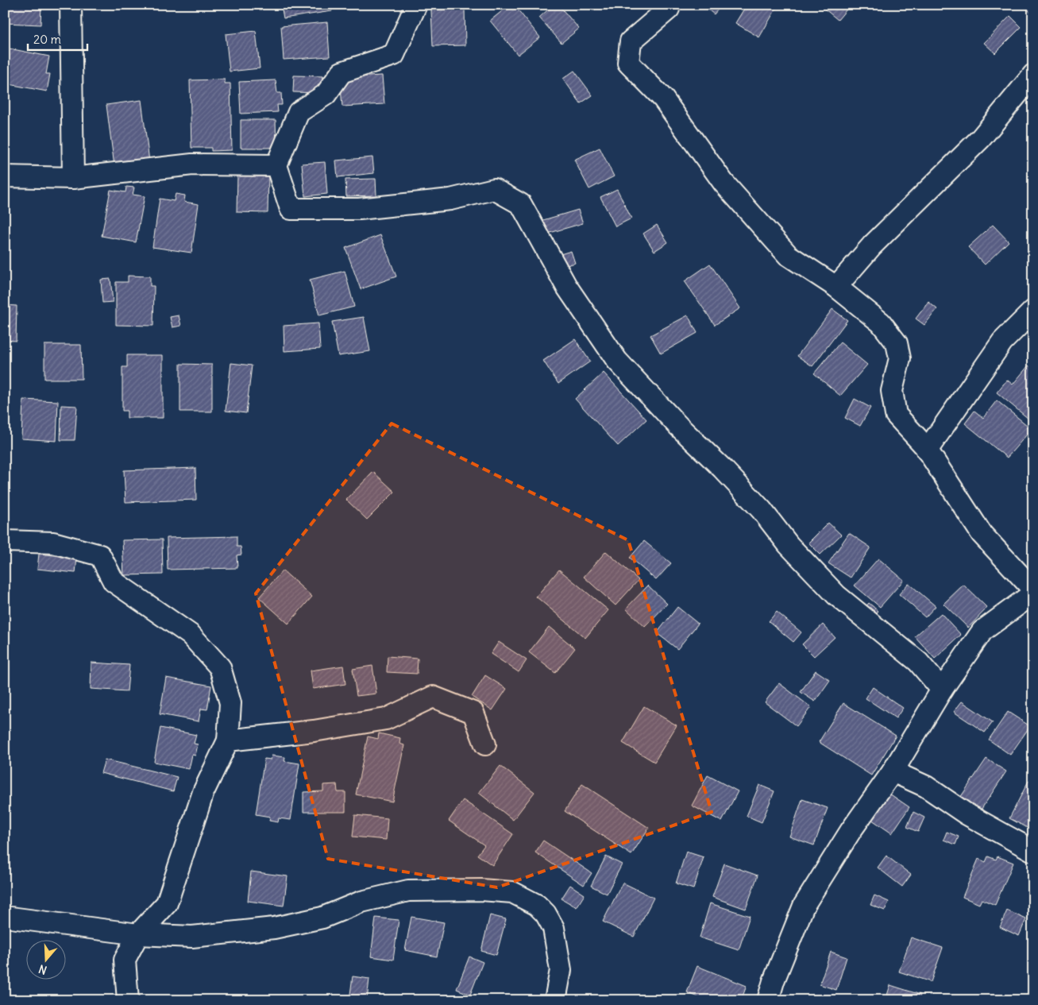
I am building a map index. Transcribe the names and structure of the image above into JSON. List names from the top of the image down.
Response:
{
  "scale_bar": "20 m",
  "north": "bottom"
}
